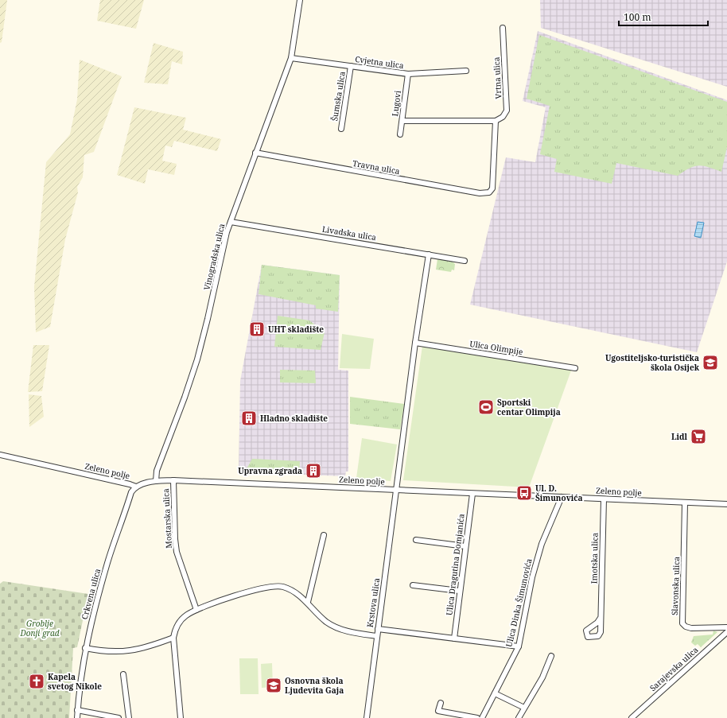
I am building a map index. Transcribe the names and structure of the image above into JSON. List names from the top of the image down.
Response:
{
  "streets": {
    "street": [
      "Cvjetna ulica",
      "Vrtna ulica",
      "Šumska ulica",
      "Lugovi",
      "Travna ulica",
      "Livadska ulica",
      "Vinogradska ulica",
      "Ulica Olimpije",
      "Zeleno polje",
      "Mostarska ulica",
      "Imotska ulica",
      "Ulica Dragutina Domjanića",
      "Slavonska ulica",
      "Crkvena ulica",
      "Krstova ulica",
      "Ulica Dinka Šimunovića",
      "Sarajevska ulica"
    ]
  },
  "crossings": [
    ["Cvjetna ulica", "Šumska ulica"],
    ["Cvjetna ulica", "Lugovi"],
    ["Cvjetna ulica", "Vinogradska ulica"],
    ["Vrtna ulica", "Travna ulica"],
    ["Travna ulica", "Vinogradska ulica"],
    ["Livadska ulica", "Vinogradska ulica"],
    ["Vinogradska ulica", "Zeleno polje"],
    ["Zeleno polje", "Mostarska ulica"],
    ["Zeleno polje", "Imotska ulica"],
    ["Zeleno polje", "Ulica Dragutina Domjanića"],
    ["Zeleno polje", "Slavonska ulica"],
    ["Zeleno polje", "Crkvena ulica"],
    ["Zeleno polje", "Krstova ulica"],
    ["Zeleno polje", "Ulica Dinka Šimunovića"]
  ],
  "parks": ["Groblje Donji grad"],
  "places": {
    "building": ["UHT skladište", "Hladno skladište", "Upravna zgrada"],
    "school or university": ["Ugostiteljsko-turistička škola Osijek", "Osnovna škola Ljudevita Gaja"],
    "sports": ["Sportski centar Olimpija"],
    "supermarket": ["Lidl"],
    "bus stop": ["Ul. D. Šimunovića"],
    "church": ["Kapela svetog Nikole"]
  },
  "scale_bar": "100 m"
}
